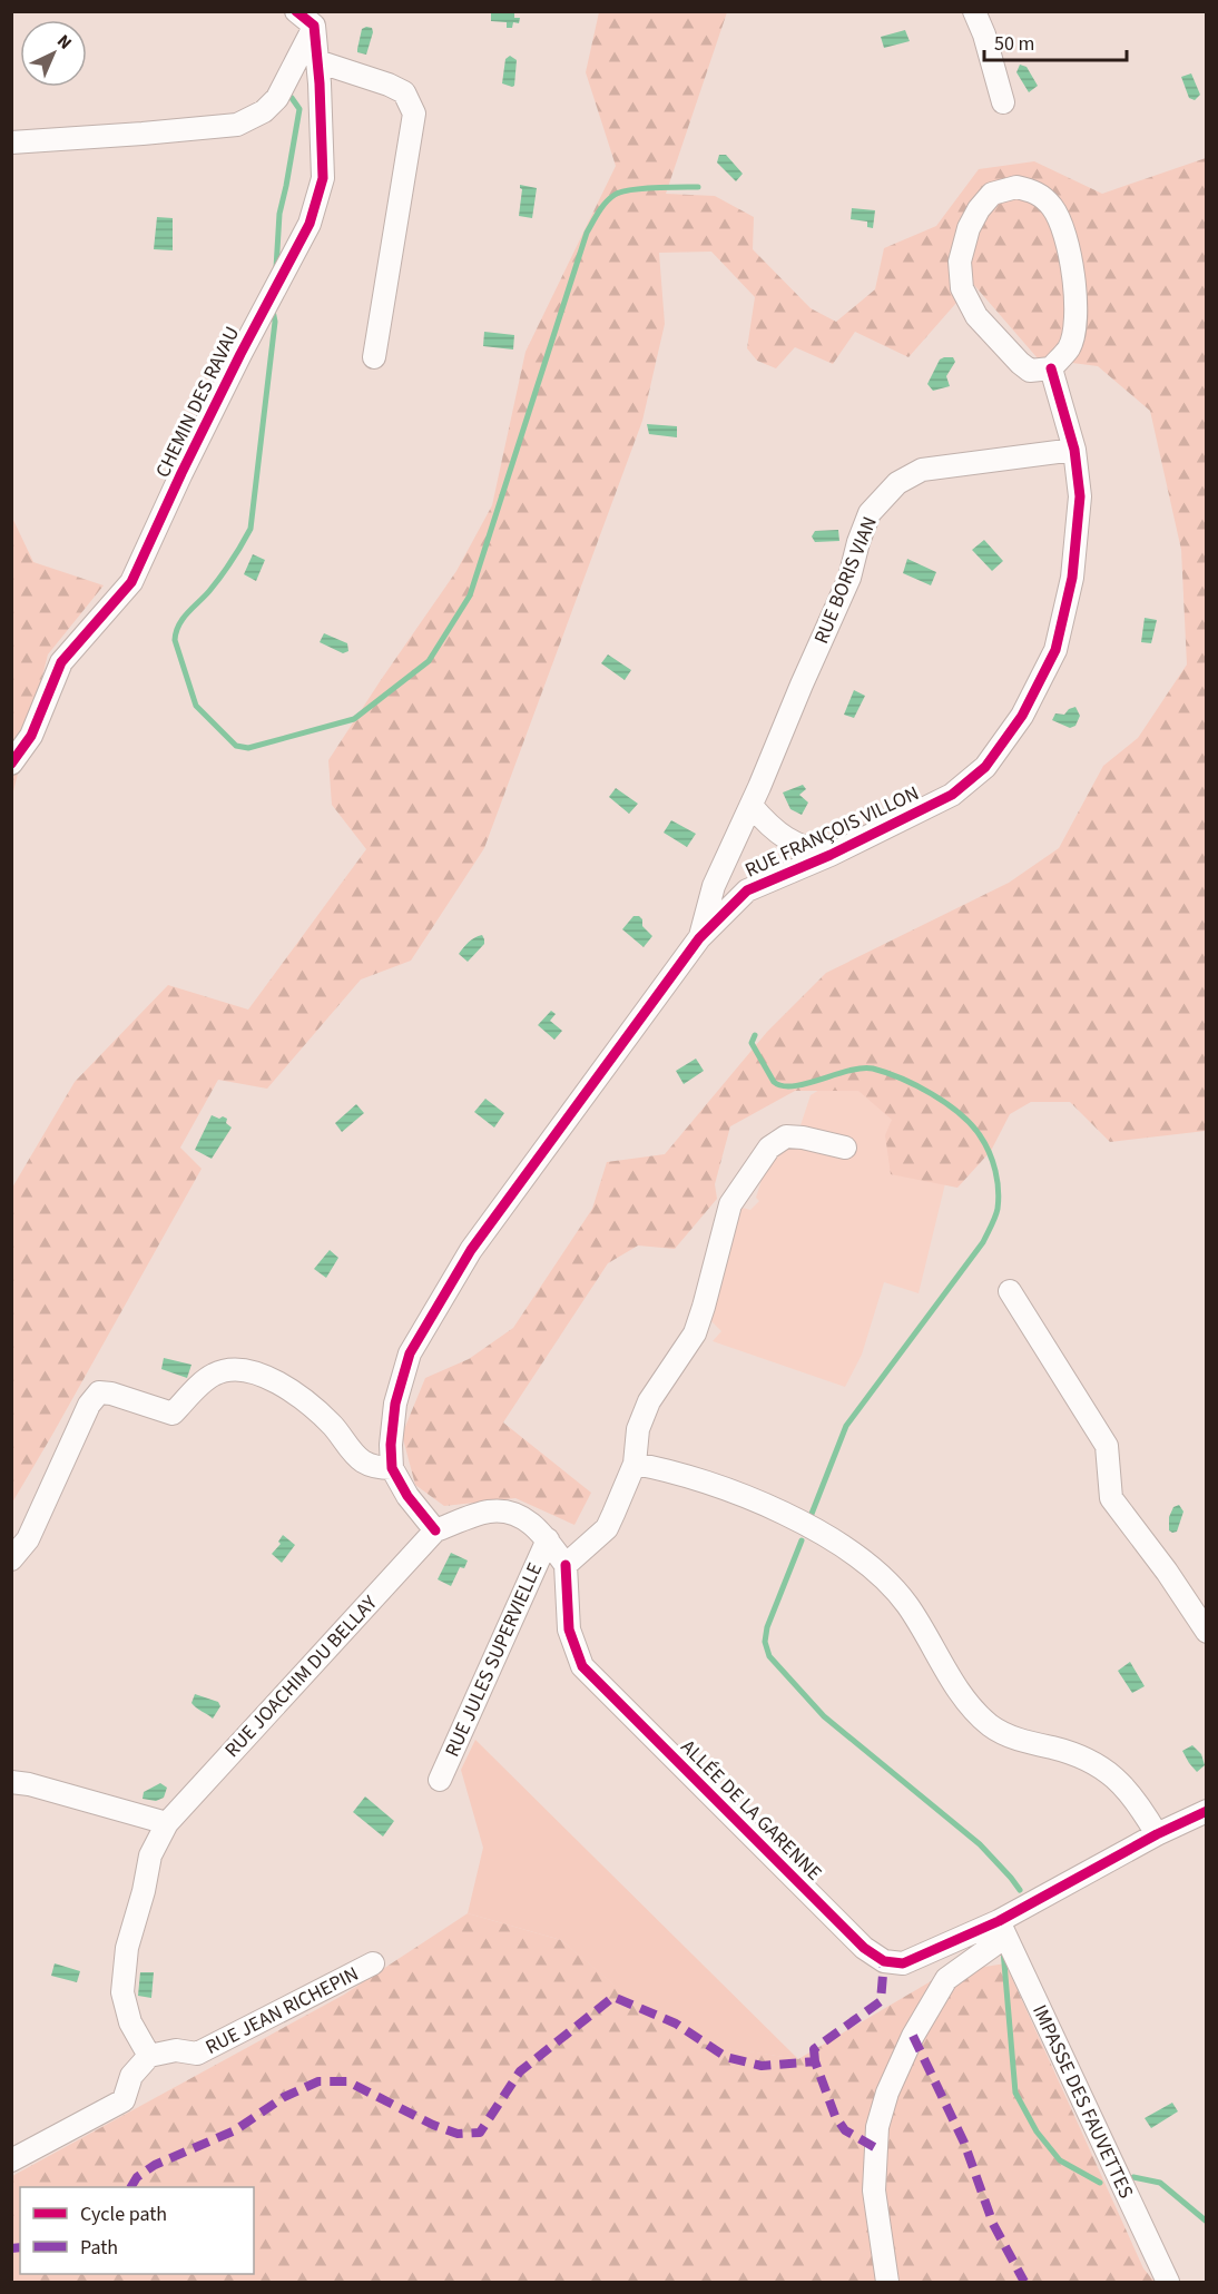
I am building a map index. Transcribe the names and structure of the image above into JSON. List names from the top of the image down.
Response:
{
  "streets": {
    "street": [
      "CHEMIN DES RAVAU",
      "RUE BORIS VIAN",
      "RUE FRANÇOIS VILLON",
      "RUE JULES SUPERVIELLE",
      "RUE JOACHIM DU BELLAY",
      "ALLÉE DE LA GARENNE",
      "RUE JEAN RICHEPIN",
      "IMPASSE DES FAUVETTES"
    ]
  },
  "crossings": [
    ["RUE BORIS VIAN", "RUE FRANÇOIS VILLON"],
    ["RUE JOACHIM DU BELLAY", "RUE JEAN RICHEPIN"],
    ["ALLÉE DE LA GARENNE", "IMPASSE DES FAUVETTES"]
  ],
  "legend": ["Cycle path", "Path"],
  "scale_bar": "50 m",
  "north": "top right"
}
